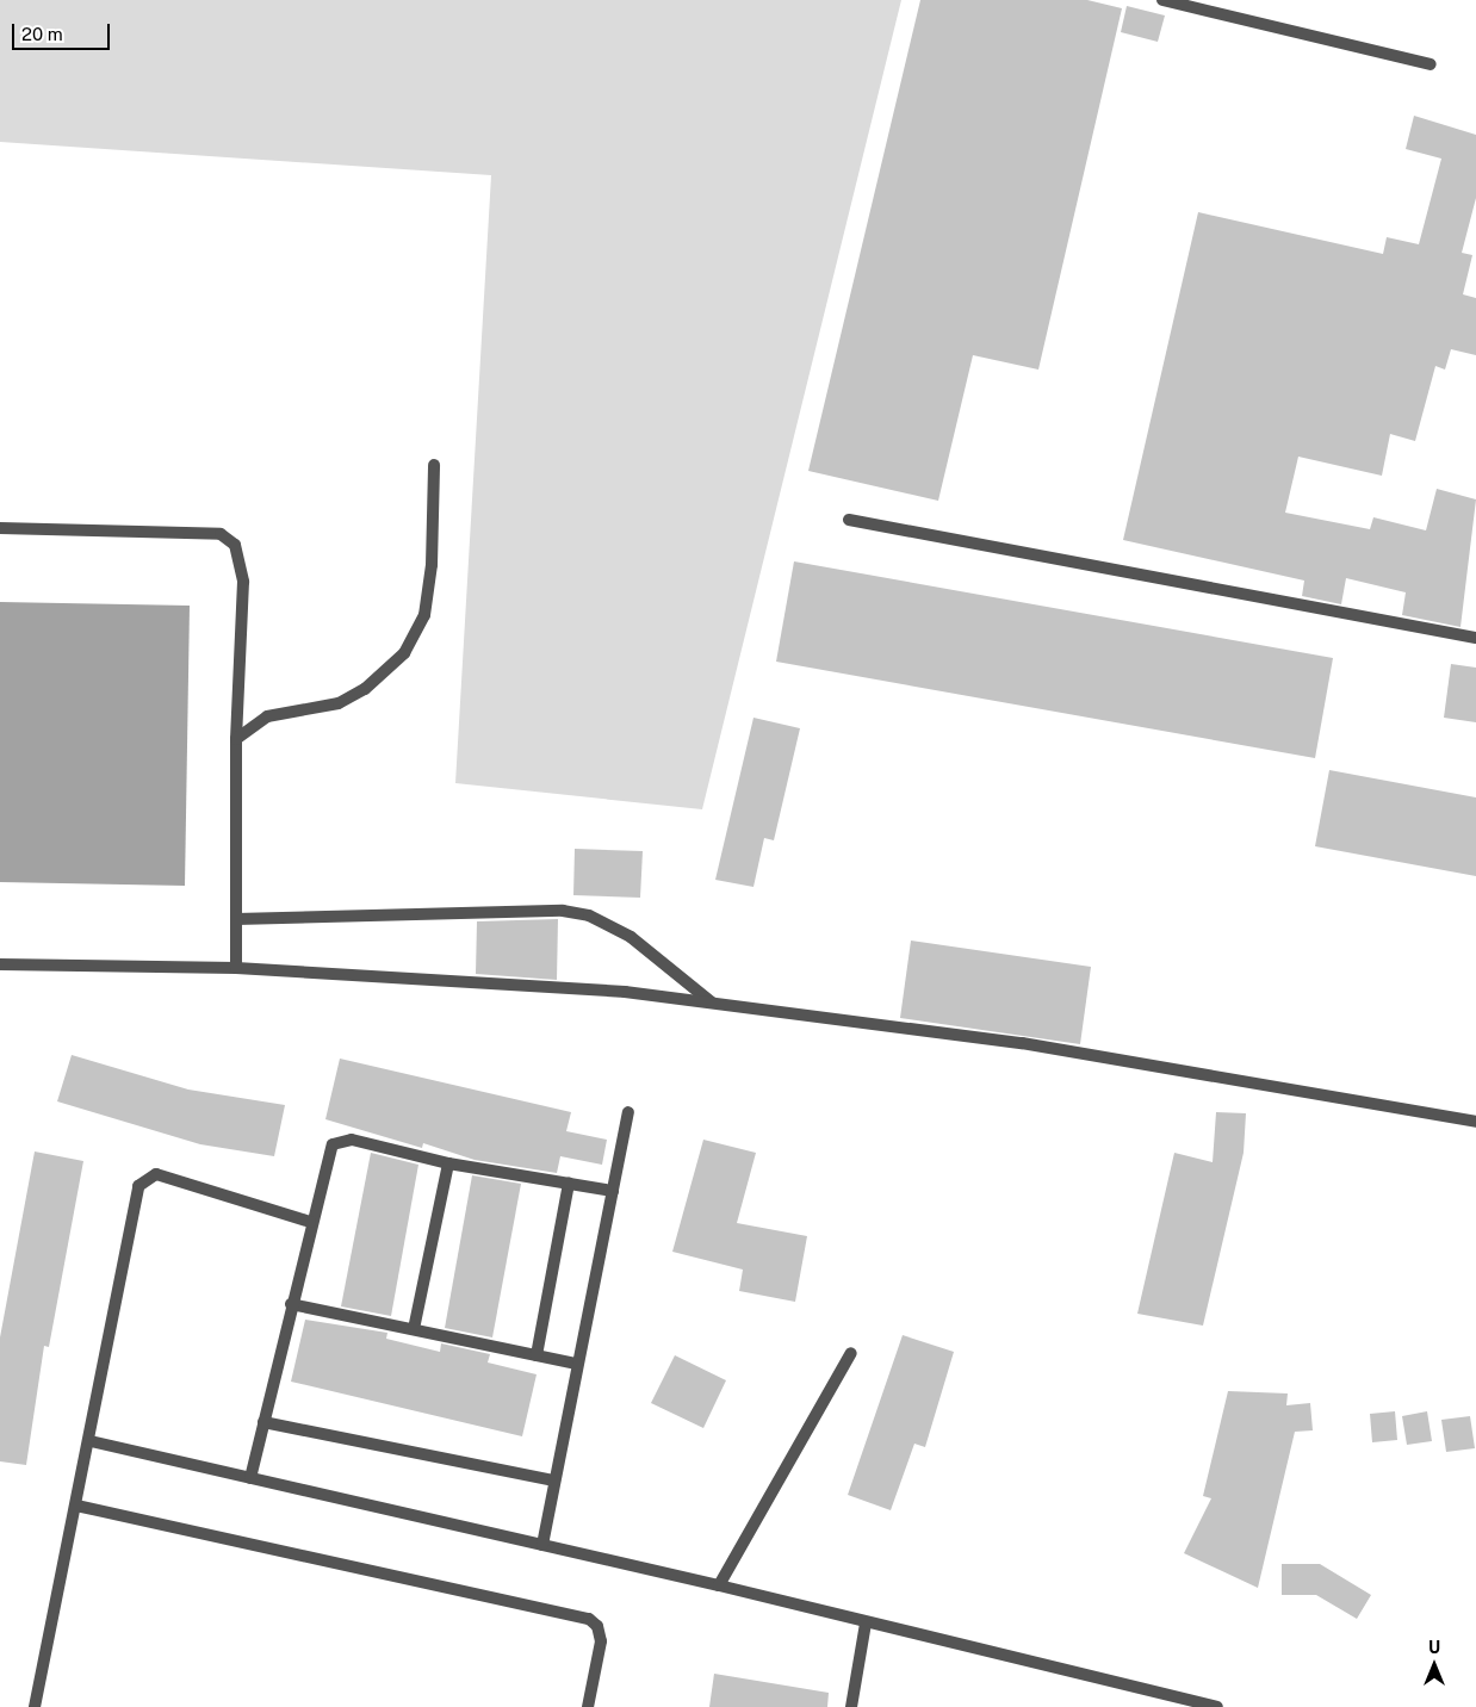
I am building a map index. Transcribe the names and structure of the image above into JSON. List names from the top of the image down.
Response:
{
  "scale_bar": "20 m",
  "north": "top"
}
